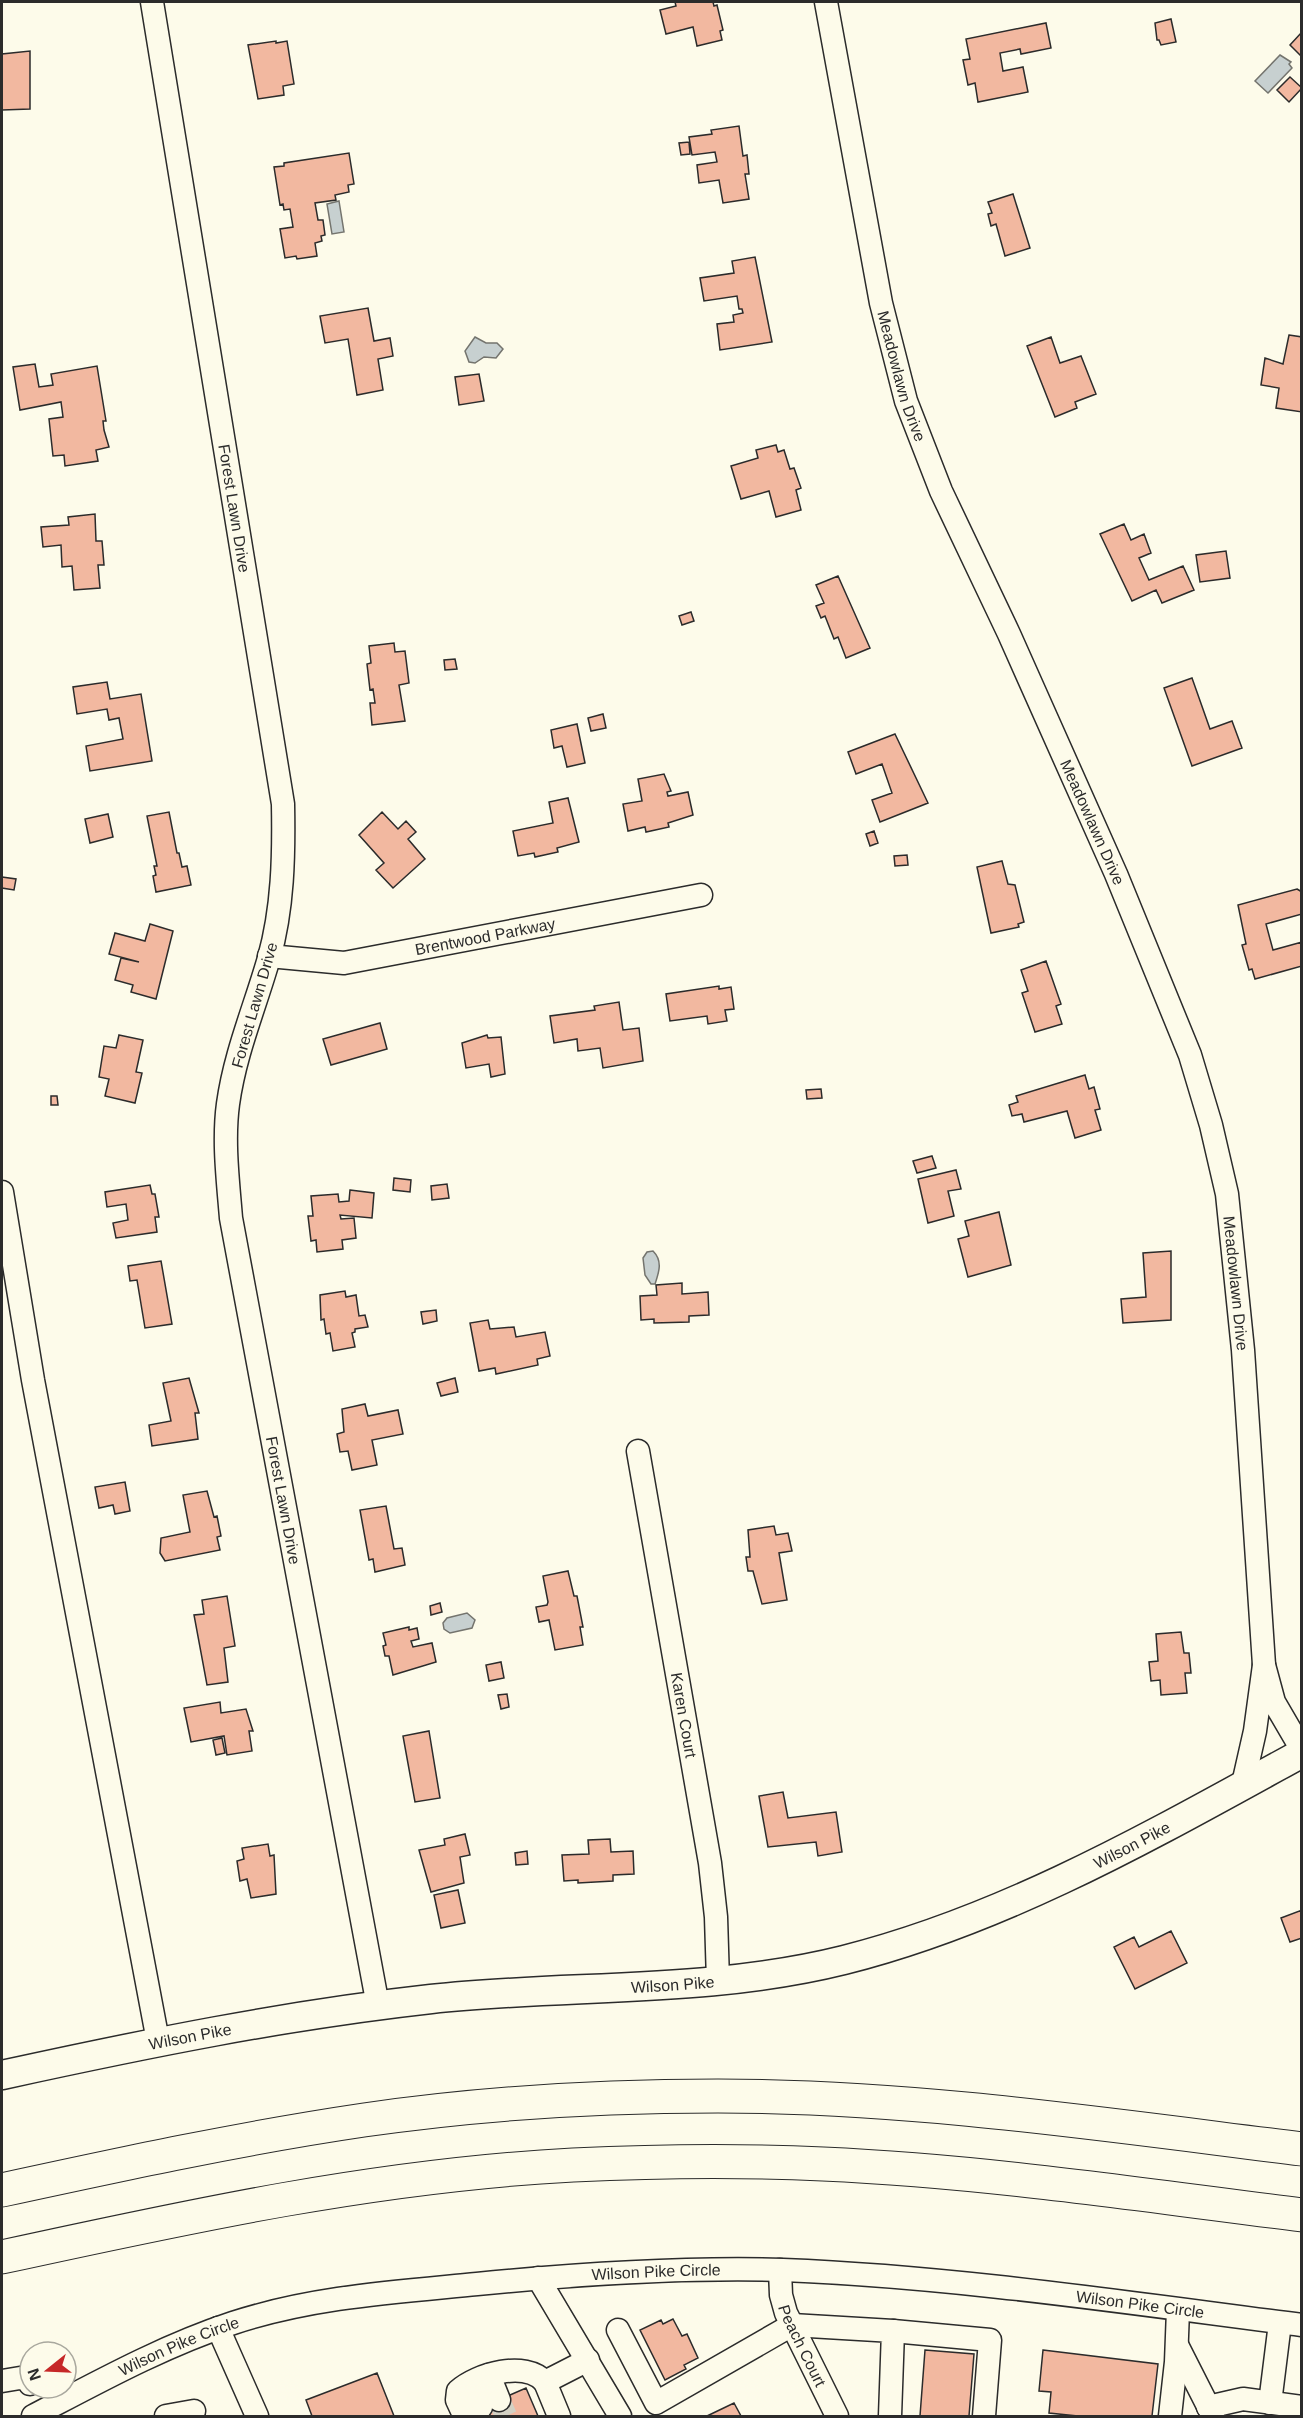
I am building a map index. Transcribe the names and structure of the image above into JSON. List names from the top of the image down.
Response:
{
  "streets": {
    "main road": ["Wilson Pike"],
    "street": [
      "Meadowlawn Drive",
      "Forest Lawn Drive",
      "Brentwood Parkway",
      "Karen Court",
      "Wilson Pike Circle",
      "Peach Court"
    ]
  },
  "crossings": [
    ["Meadowlawn Drive", "Wilson Pike"],
    ["Forest Lawn Drive", "Brentwood Parkway"],
    ["Forest Lawn Drive", "Wilson Pike"],
    ["Karen Court", "Wilson Pike"],
    ["Wilson Pike Circle", "Peach Court"]
  ],
  "north": "left"
}
